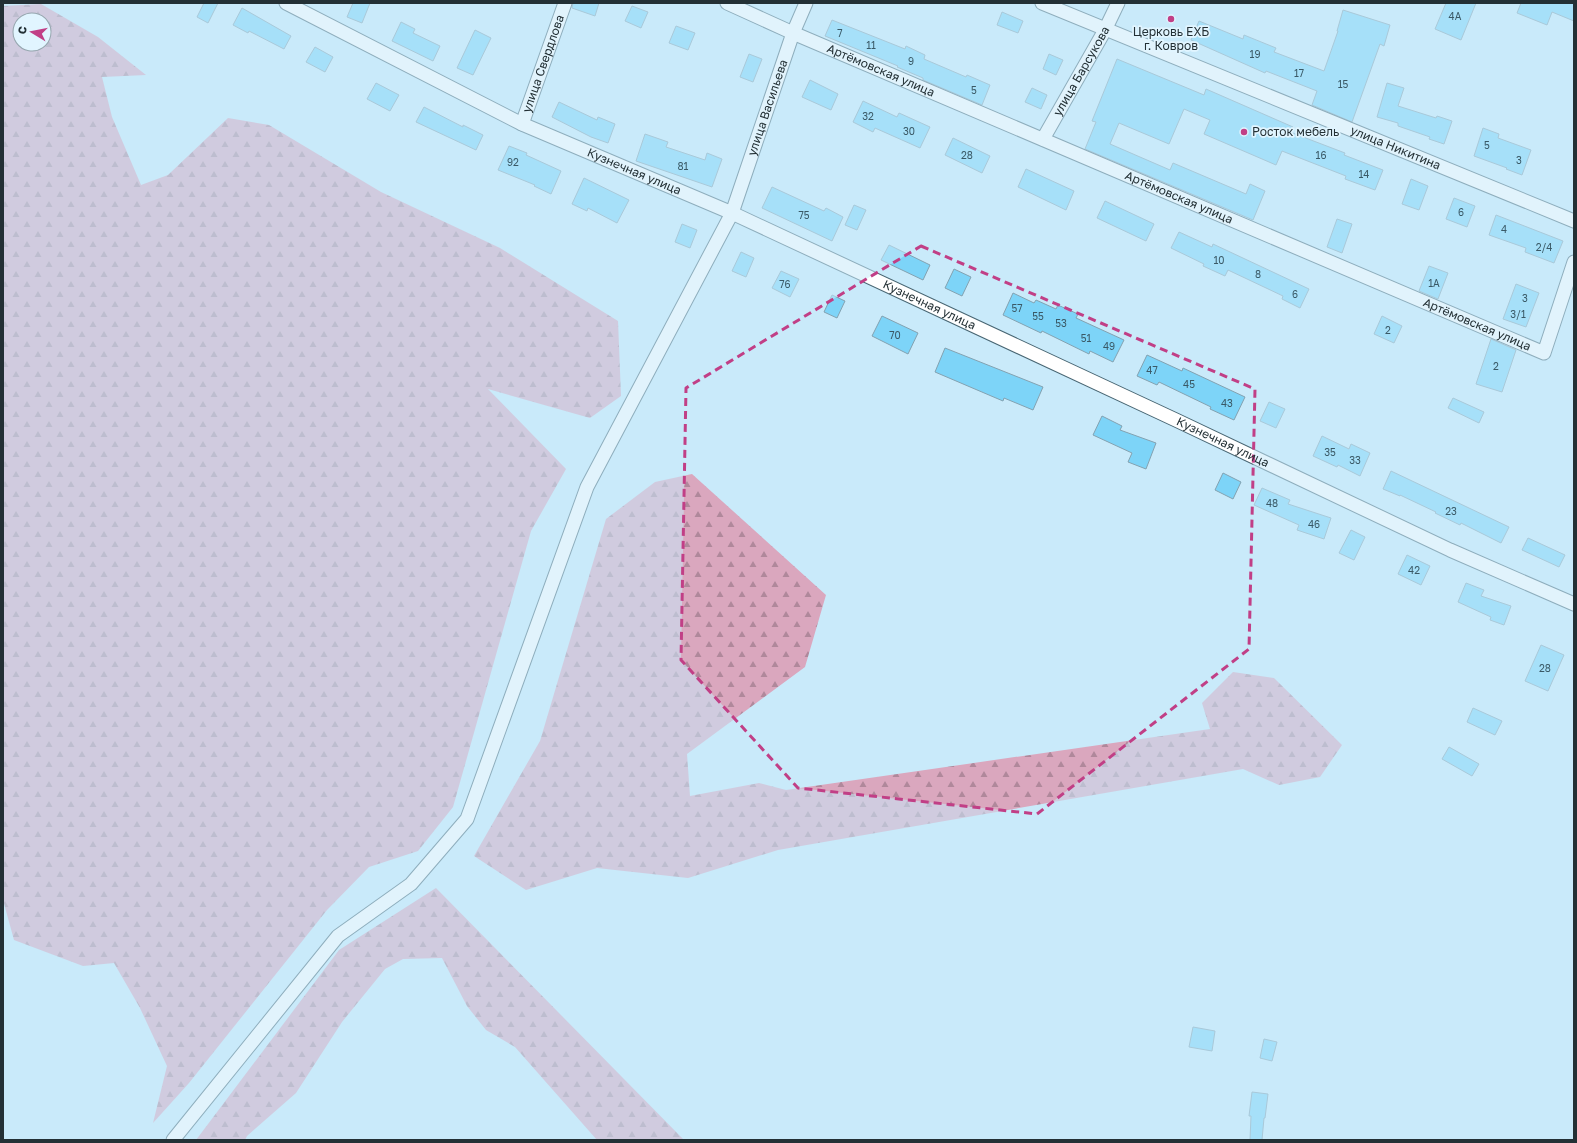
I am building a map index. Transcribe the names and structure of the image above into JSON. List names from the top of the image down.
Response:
{
  "streets": {
    "street": [
      "улица Свердлова",
      "Артёмовская улица",
      "улица Барсукова",
      "улица Васильева",
      "улица Никитина",
      "Кузнечная улица"
    ]
  },
  "crossings": [
    ["улица Свердлова", "Кузнечная улица"],
    ["Артёмовская улица", "улица Барсукова"],
    ["Артёмовская улица", "улица Васильева"],
    ["улица Барсукова", "улица Никитина"],
    ["улица Васильева", "Кузнечная улица"]
  ],
  "places": ["Церковь ЕХБ г. Ковров", "Росток мебель"],
  "house_numbers": [
    "4А",
    "7",
    "11",
    "19",
    "9",
    "17",
    "15",
    "5",
    "32",
    "30",
    "5",
    "28",
    "16",
    "3",
    "92",
    "81",
    "14",
    "6",
    "75",
    "4",
    "2/4",
    "10",
    "8",
    "1А",
    "76",
    "6",
    "3",
    "57",
    "3/1",
    "55",
    "53",
    "2",
    "70",
    "51",
    "49",
    "2",
    "47",
    "45",
    "43",
    "35",
    "33",
    "48",
    "23",
    "46",
    "42",
    "28"
  ],
  "north": "left"
}
